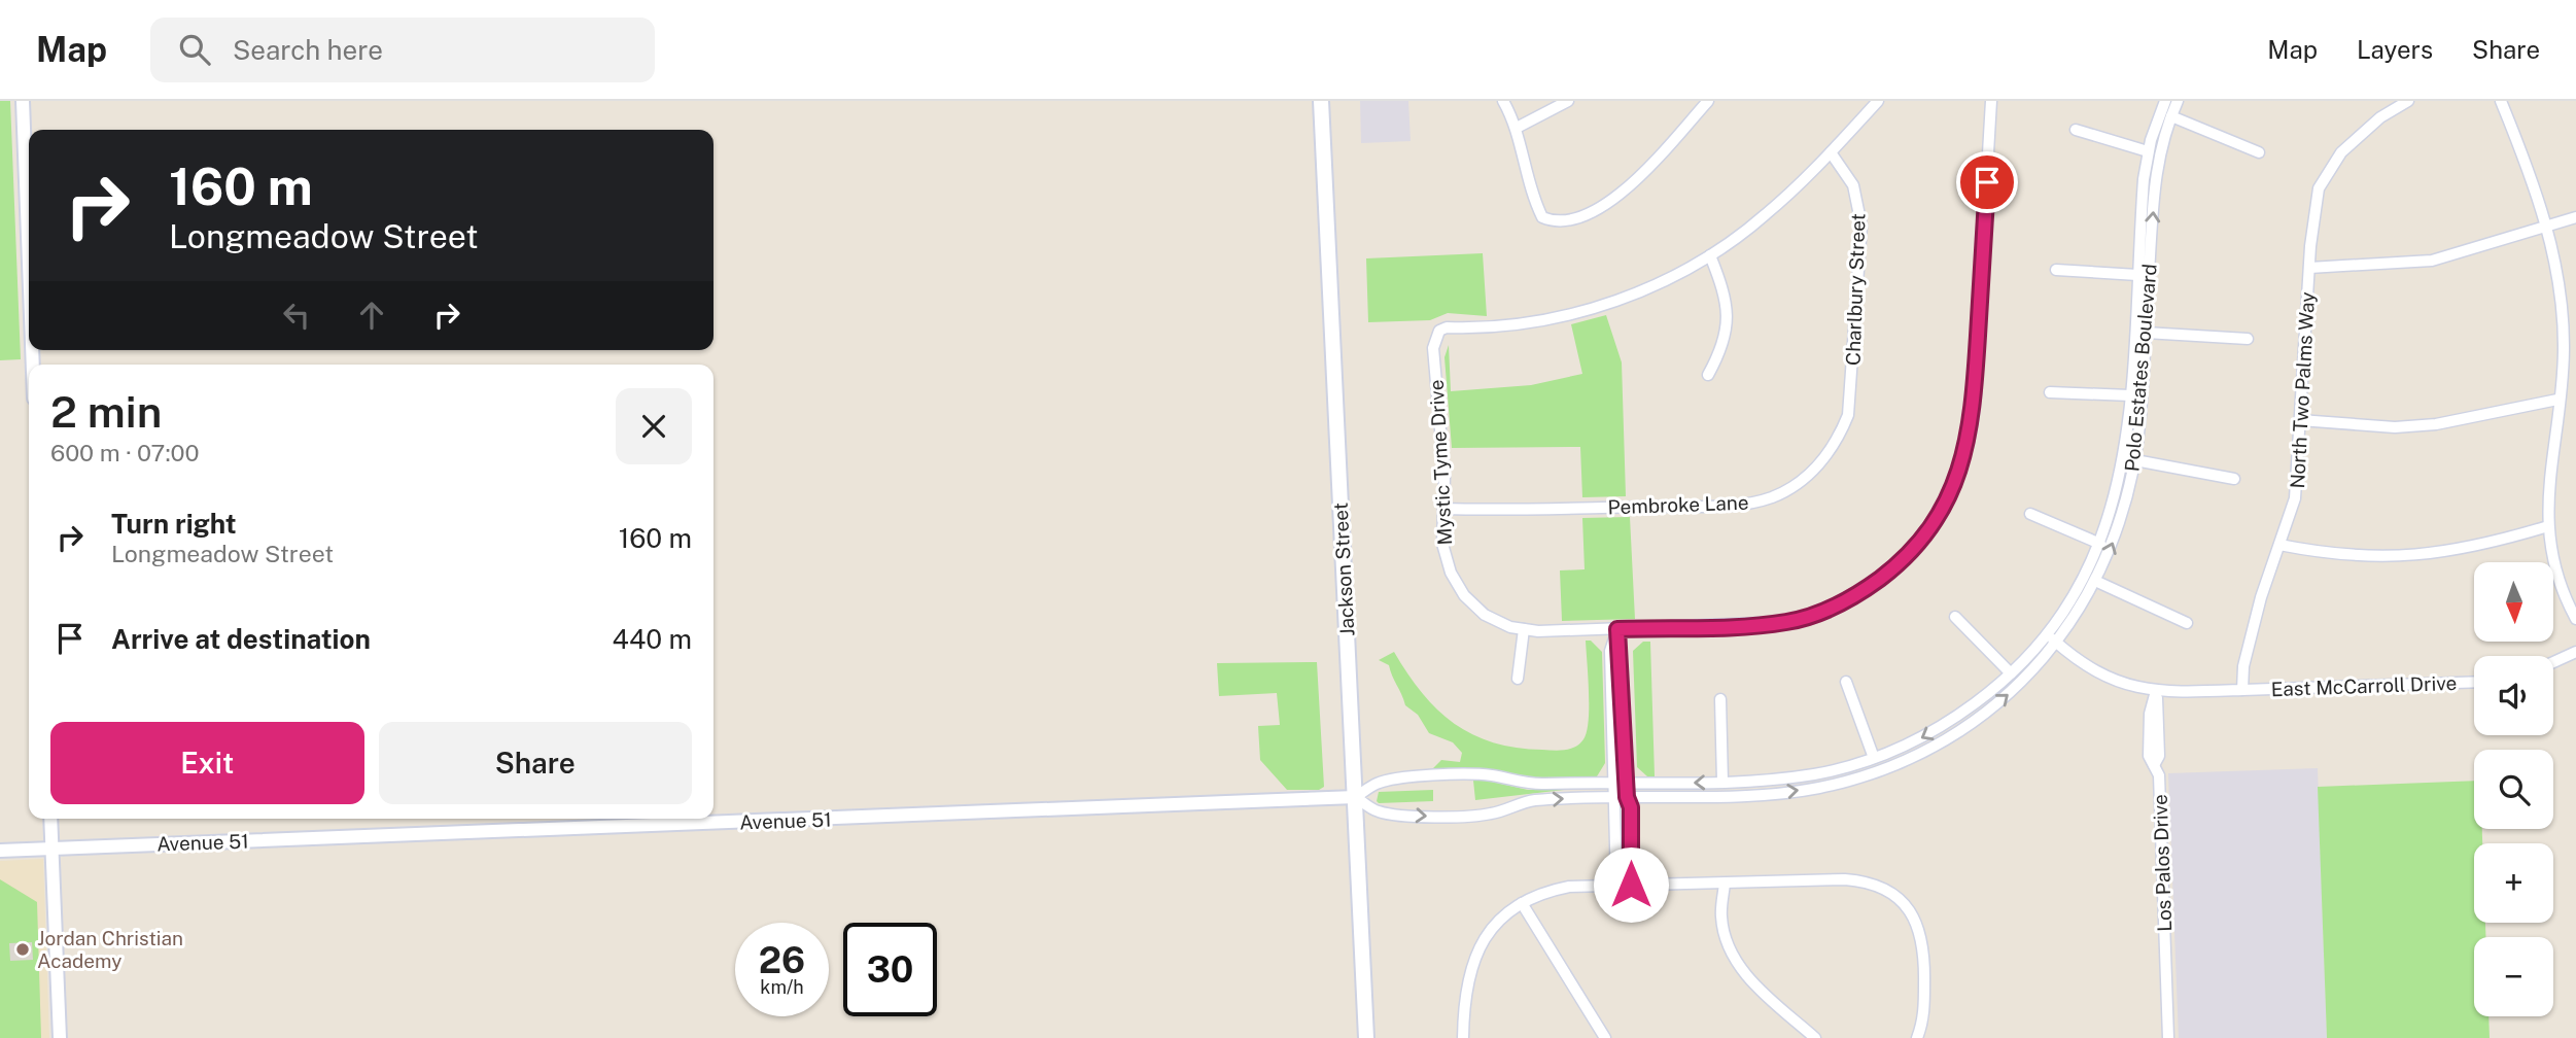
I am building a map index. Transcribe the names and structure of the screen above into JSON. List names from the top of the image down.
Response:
{
  "streets": {
    "main road": ["Jackson Street"],
    "street": [
      "Charlbury Street",
      "Polo Estates Boulevard",
      "North Two Palms Way",
      "Mystic Tyme Drive",
      "Pembroke Lane",
      "East McCarroll Drive",
      "Avenue 51",
      "Los Palos Drive"
    ]
  },
  "crossings": [
    ["Charlbury Street", "Pembroke Lane"],
    ["Polo Estates Boulevard", "Jackson Street"],
    ["Polo Estates Boulevard", "Avenue 51"],
    ["North Two Palms Way", "East McCarroll Drive"],
    ["Mystic Tyme Drive", "Pembroke Lane"],
    ["Jackson Street", "Avenue 51"]
  ],
  "places": ["Jordan Christian Academy"],
  "north": "bottom",
  "page": {
    "header": "Map",
    "search": "Search here",
    "nav": ["Map", "Layers", "Share"],
    "turn": ["160 m", "Longmeadow Street"],
    "heading": ["2 min", "600 m · 07:00"],
    "list": [
      {
        "name": "Turn right",
        "note": "Longmeadow Street",
        "value": "160 m"
      },
      {
        "name": "Arrive at destination",
        "value": "440 m"
      }
    ],
    "map_buttons": ["+", "−"],
    "buttons": ["Exit", "Share"],
    "speed": "26 km/h",
    "limit": "30"
  }
}
